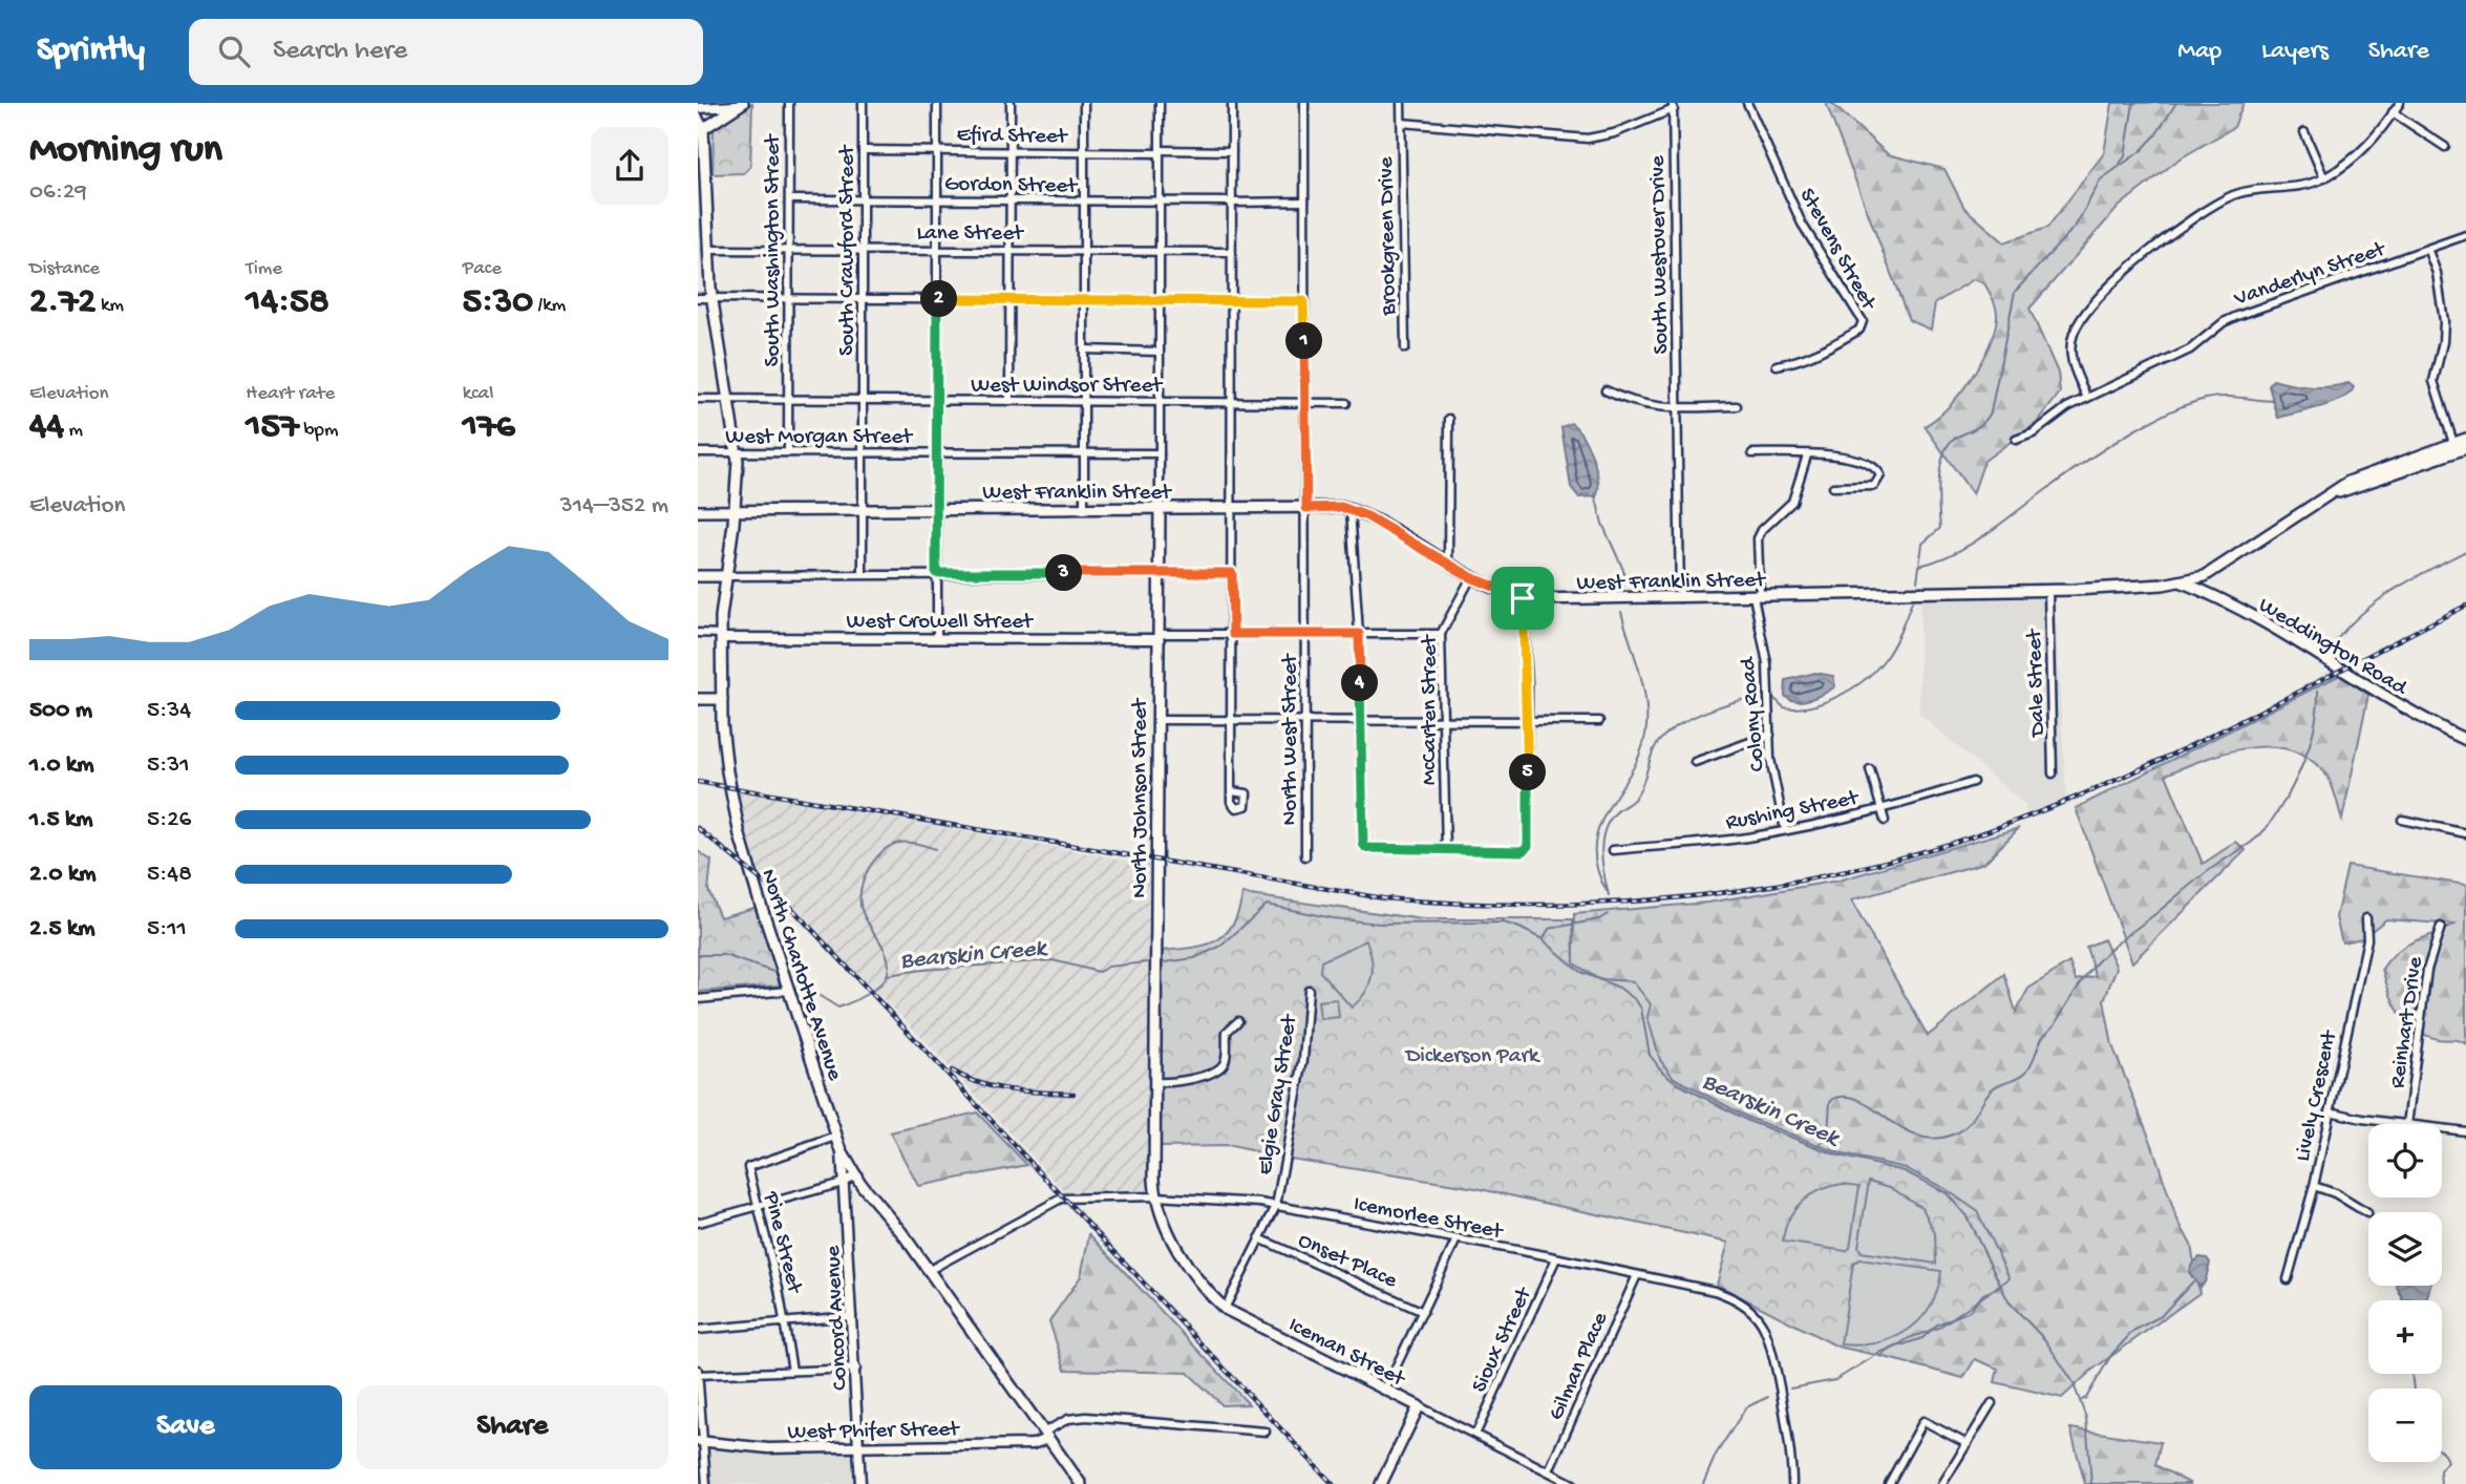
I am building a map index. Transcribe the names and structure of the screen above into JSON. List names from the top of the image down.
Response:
{
  "streets": {
    "main road": [
      "West Franklin Street",
      "Weddington Road",
      "North Johnson Street",
      "North Charlotte Avenue",
      "Iceman Street"
    ],
    "street": [
      "Efird Street",
      "Gordon Street",
      "Lane Street",
      "Brookgreen Drive",
      "Stevens Street",
      "South Washington Street",
      "South Crawford Street",
      "South Westover Drive",
      "Vanderlyn Street",
      "West Windsor Street",
      "West Morgan Street",
      "West Crowell Street",
      "Dale Street",
      "McCarten Street",
      "Colony Road",
      "North West Street",
      "Rushing Street",
      "Reinhart Drive",
      "Elgie Gray Street",
      "Lively Crescent",
      "Icemorlee Street",
      "Pine Street",
      "Onset Place",
      "Concord Avenue",
      "Sioux Street",
      "Gilman Place",
      "West Phifer Street"
    ]
  },
  "crossings": [
    ["Efird Street", "South Crawford Street"],
    ["Efird Street", "North Johnson Street"],
    ["Gordon Street", "South Washington Street"],
    ["Gordon Street", "South Crawford Street"],
    ["Gordon Street", "North West Street"],
    ["Gordon Street", "North Johnson Street"],
    ["Lane Street", "South Washington Street"],
    ["Lane Street", "South Crawford Street"],
    ["Lane Street", "North Johnson Street"],
    ["Lane Street", "North Charlotte Avenue"],
    ["South Washington Street", "West Windsor Street"],
    ["South Washington Street", "West Morgan Street"],
    ["South Crawford Street", "West Windsor Street"],
    ["South Crawford Street", "West Morgan Street"],
    ["South Crawford Street", "West Franklin Street"],
    ["South Westover Drive", "West Franklin Street"],
    ["West Windsor Street", "North West Street"],
    ["West Windsor Street", "North Johnson Street"],
    ["West Windsor Street", "North Charlotte Avenue"],
    ["West Morgan Street", "North Johnson Street"],
    ["West Morgan Street", "North Charlotte Avenue"],
    ["West Franklin Street", "Weddington Road"],
    ["West Franklin Street", "Dale Street"],
    ["West Franklin Street", "McCarten Street"],
    ["West Franklin Street", "Colony Road"],
    ["West Franklin Street", "North West Street"],
    ["West Franklin Street", "North Johnson Street"],
    ["West Franklin Street", "North Charlotte Avenue"],
    ["West Crowell Street", "McCarten Street"],
    ["West Crowell Street", "North West Street"],
    ["West Crowell Street", "North Johnson Street"],
    ["West Crowell Street", "North Charlotte Avenue"],
    ["Colony Road", "Rushing Street"],
    ["North Johnson Street", "Icemorlee Street"],
    ["North Johnson Street", "Iceman Street"],
    ["North Charlotte Avenue", "Pine Street"],
    ["North Charlotte Avenue", "Concord Avenue"],
    ["Elgie Gray Street", "Icemorlee Street"],
    ["Elgie Gray Street", "Onset Place"],
    ["Elgie Gray Street", "Iceman Street"],
    ["Icemorlee Street", "Sioux Street"],
    ["Icemorlee Street", "Iceman Street"],
    ["Icemorlee Street", "Gilman Place"],
    ["Concord Avenue", "West Phifer Street"],
    ["Sioux Street", "Iceman Street"],
    ["Iceman Street", "Gilman Place"]
  ],
  "water": ["Bearskin Creek"],
  "parks": ["Dickerson Park"],
  "page": {
    "header": "Sprintly",
    "search": "Search here",
    "nav": ["Map", "Layers", "Share"],
    "heading": ["Morning run", "06:29"],
    "stats": [
      ["Distance", "2.72 km"],
      ["Time", "14:58"],
      ["Pace", "5:30 /km"],
      ["Elevation", "44 m"],
      ["Heart rate", "157 bpm"],
      ["kcal", "176"]
    ],
    "pins": [
      "2",
      "1",
      "3",
      "4",
      "5"
    ],
    "chart": ["Elevation", "314–352 m"],
    "list": [
      {
        "name": "500 m",
        "note": "5:34"
      },
      {
        "name": "1.0 km",
        "note": "5:31"
      },
      {
        "name": "1.5 km",
        "note": "5:26"
      },
      {
        "name": "2.0 km",
        "note": "5:48"
      },
      {
        "name": "2.5 km",
        "note": "5:11"
      }
    ],
    "map_buttons": ["+", "−"],
    "buttons": ["Save", "Share"]
  }
}
